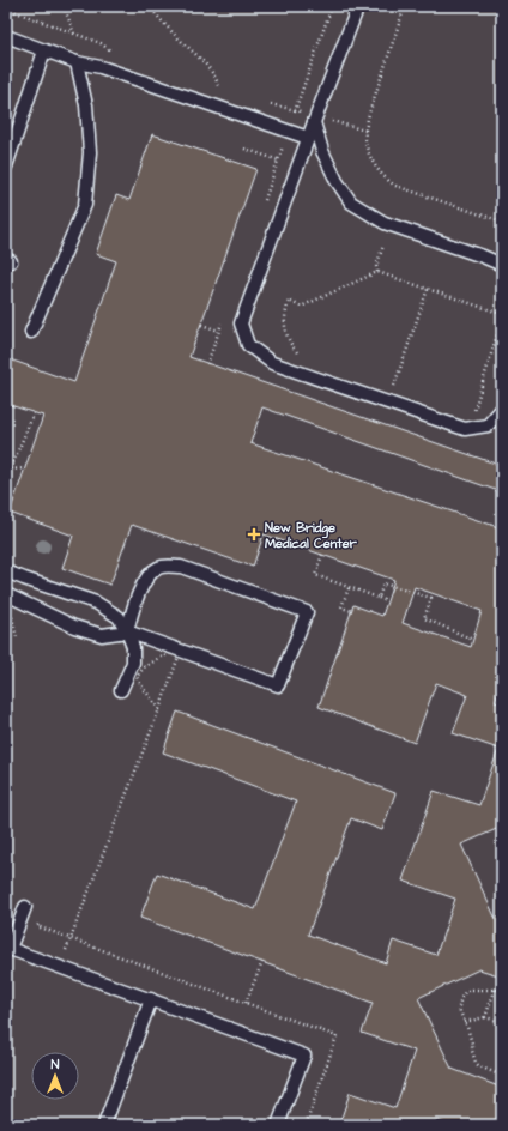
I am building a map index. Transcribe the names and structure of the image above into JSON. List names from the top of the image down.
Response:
{
  "places": {
    "health": ["New Bridge Medical Center"]
  },
  "north": "top"
}
